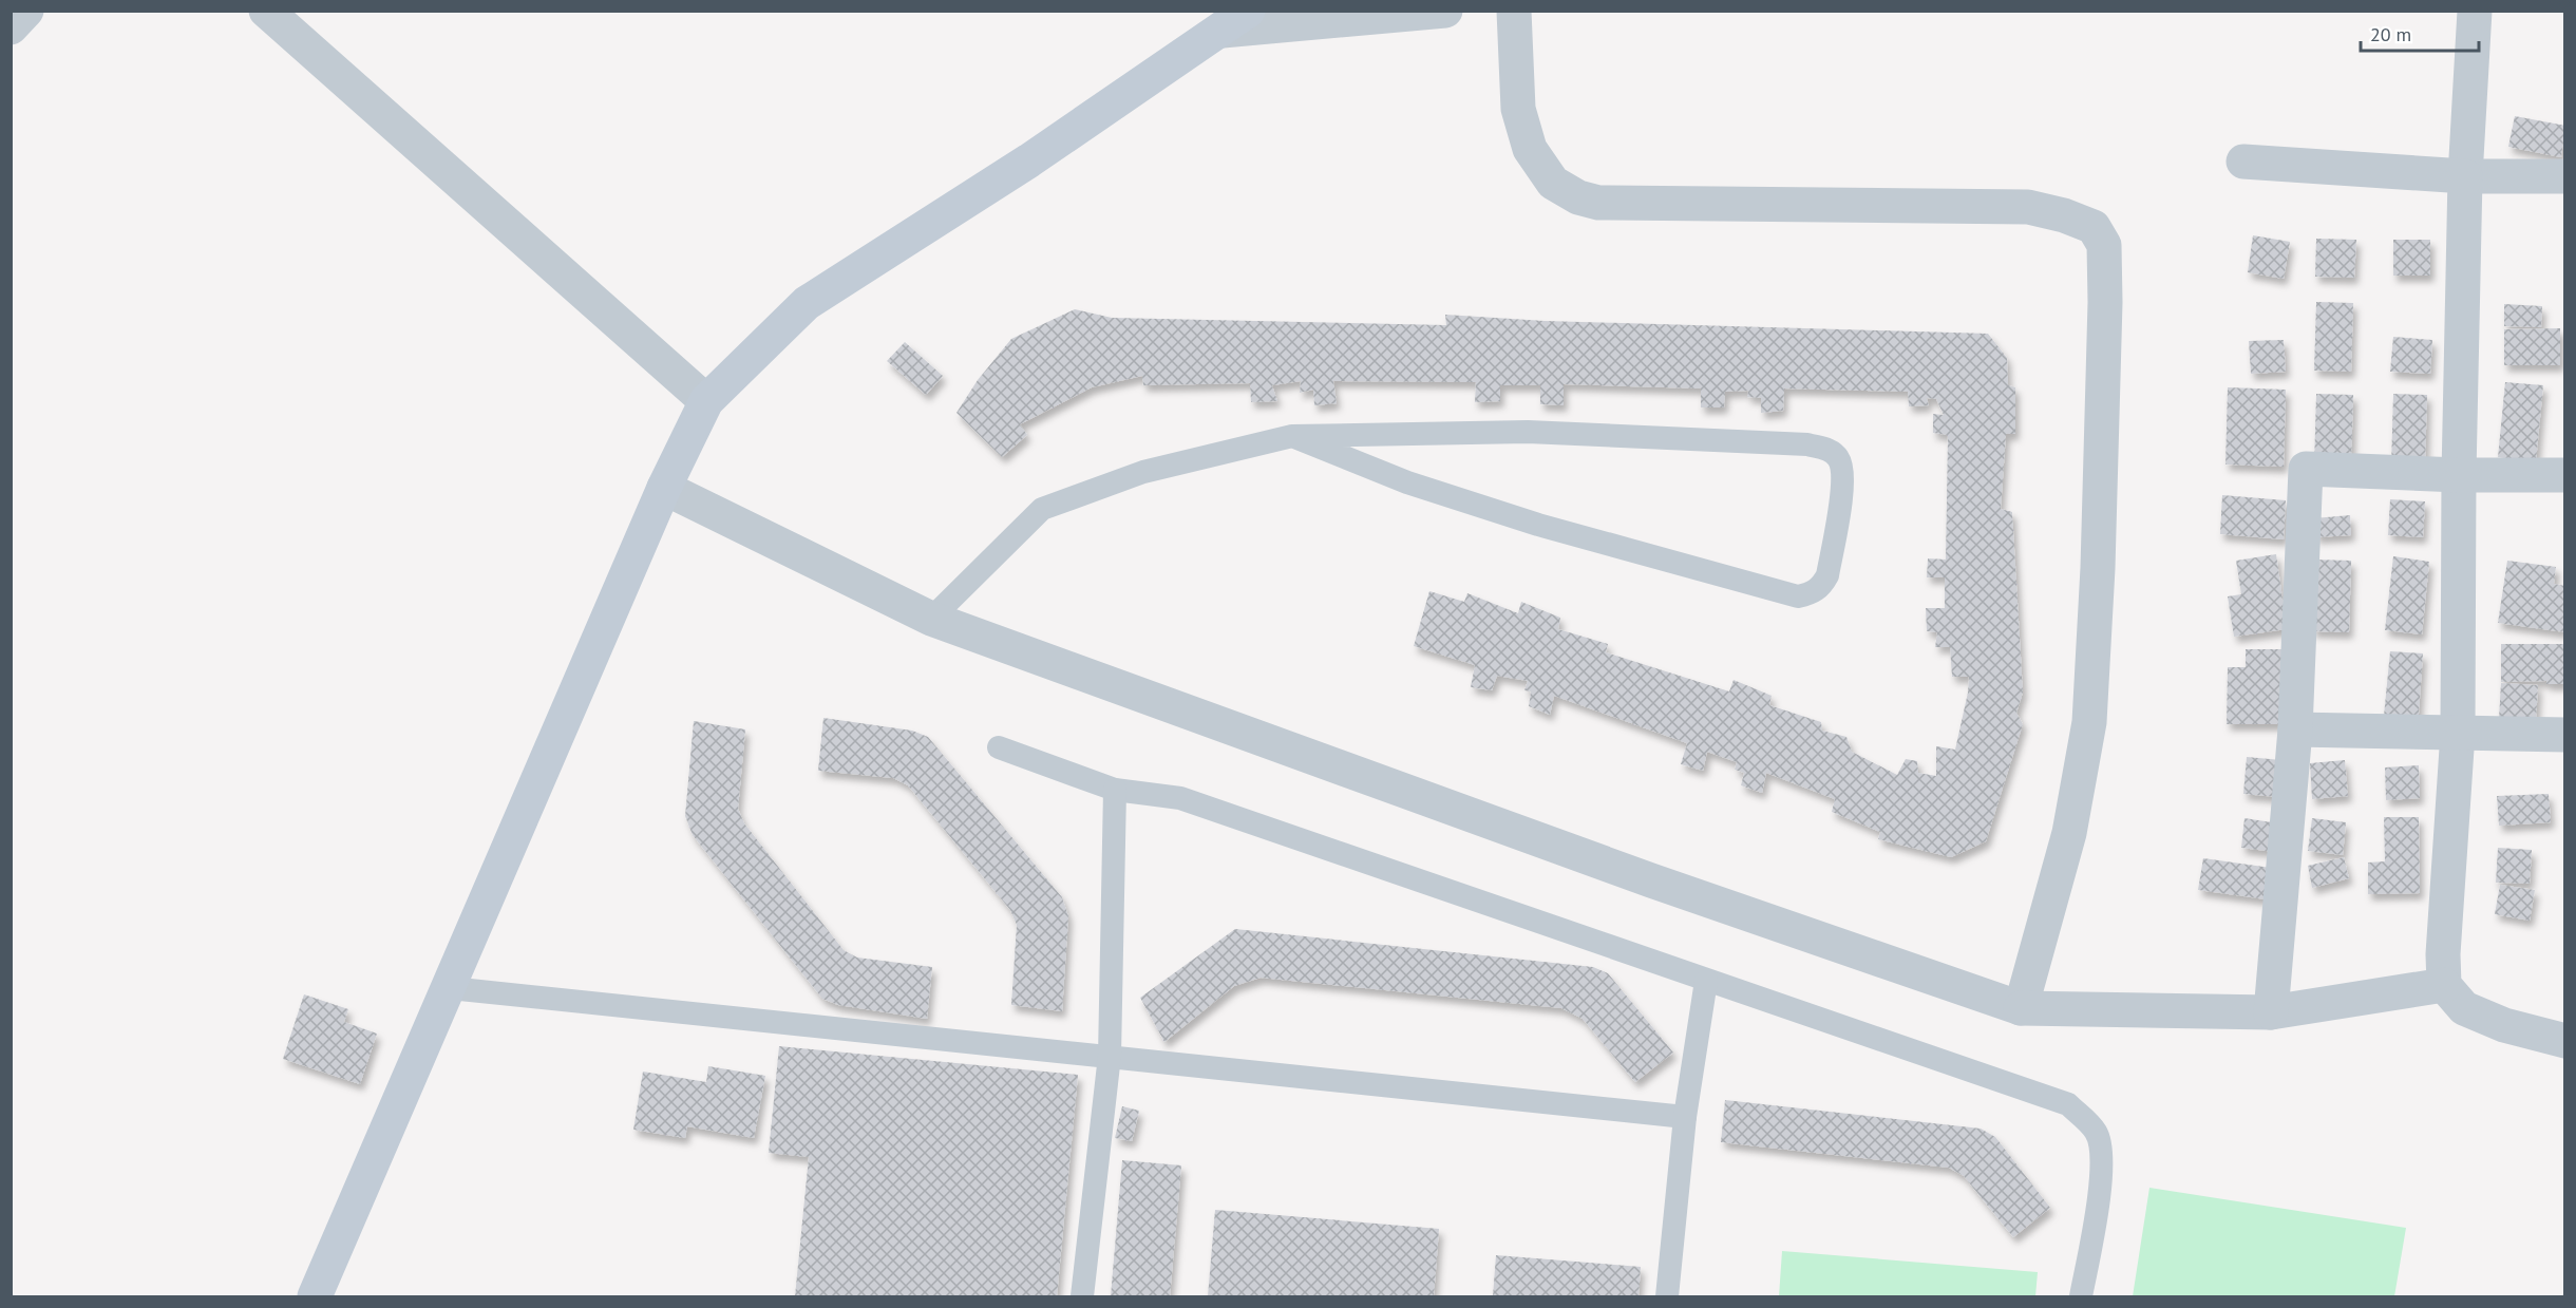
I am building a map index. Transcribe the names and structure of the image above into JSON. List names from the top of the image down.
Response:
{
  "scale_bar": "20 m"
}
